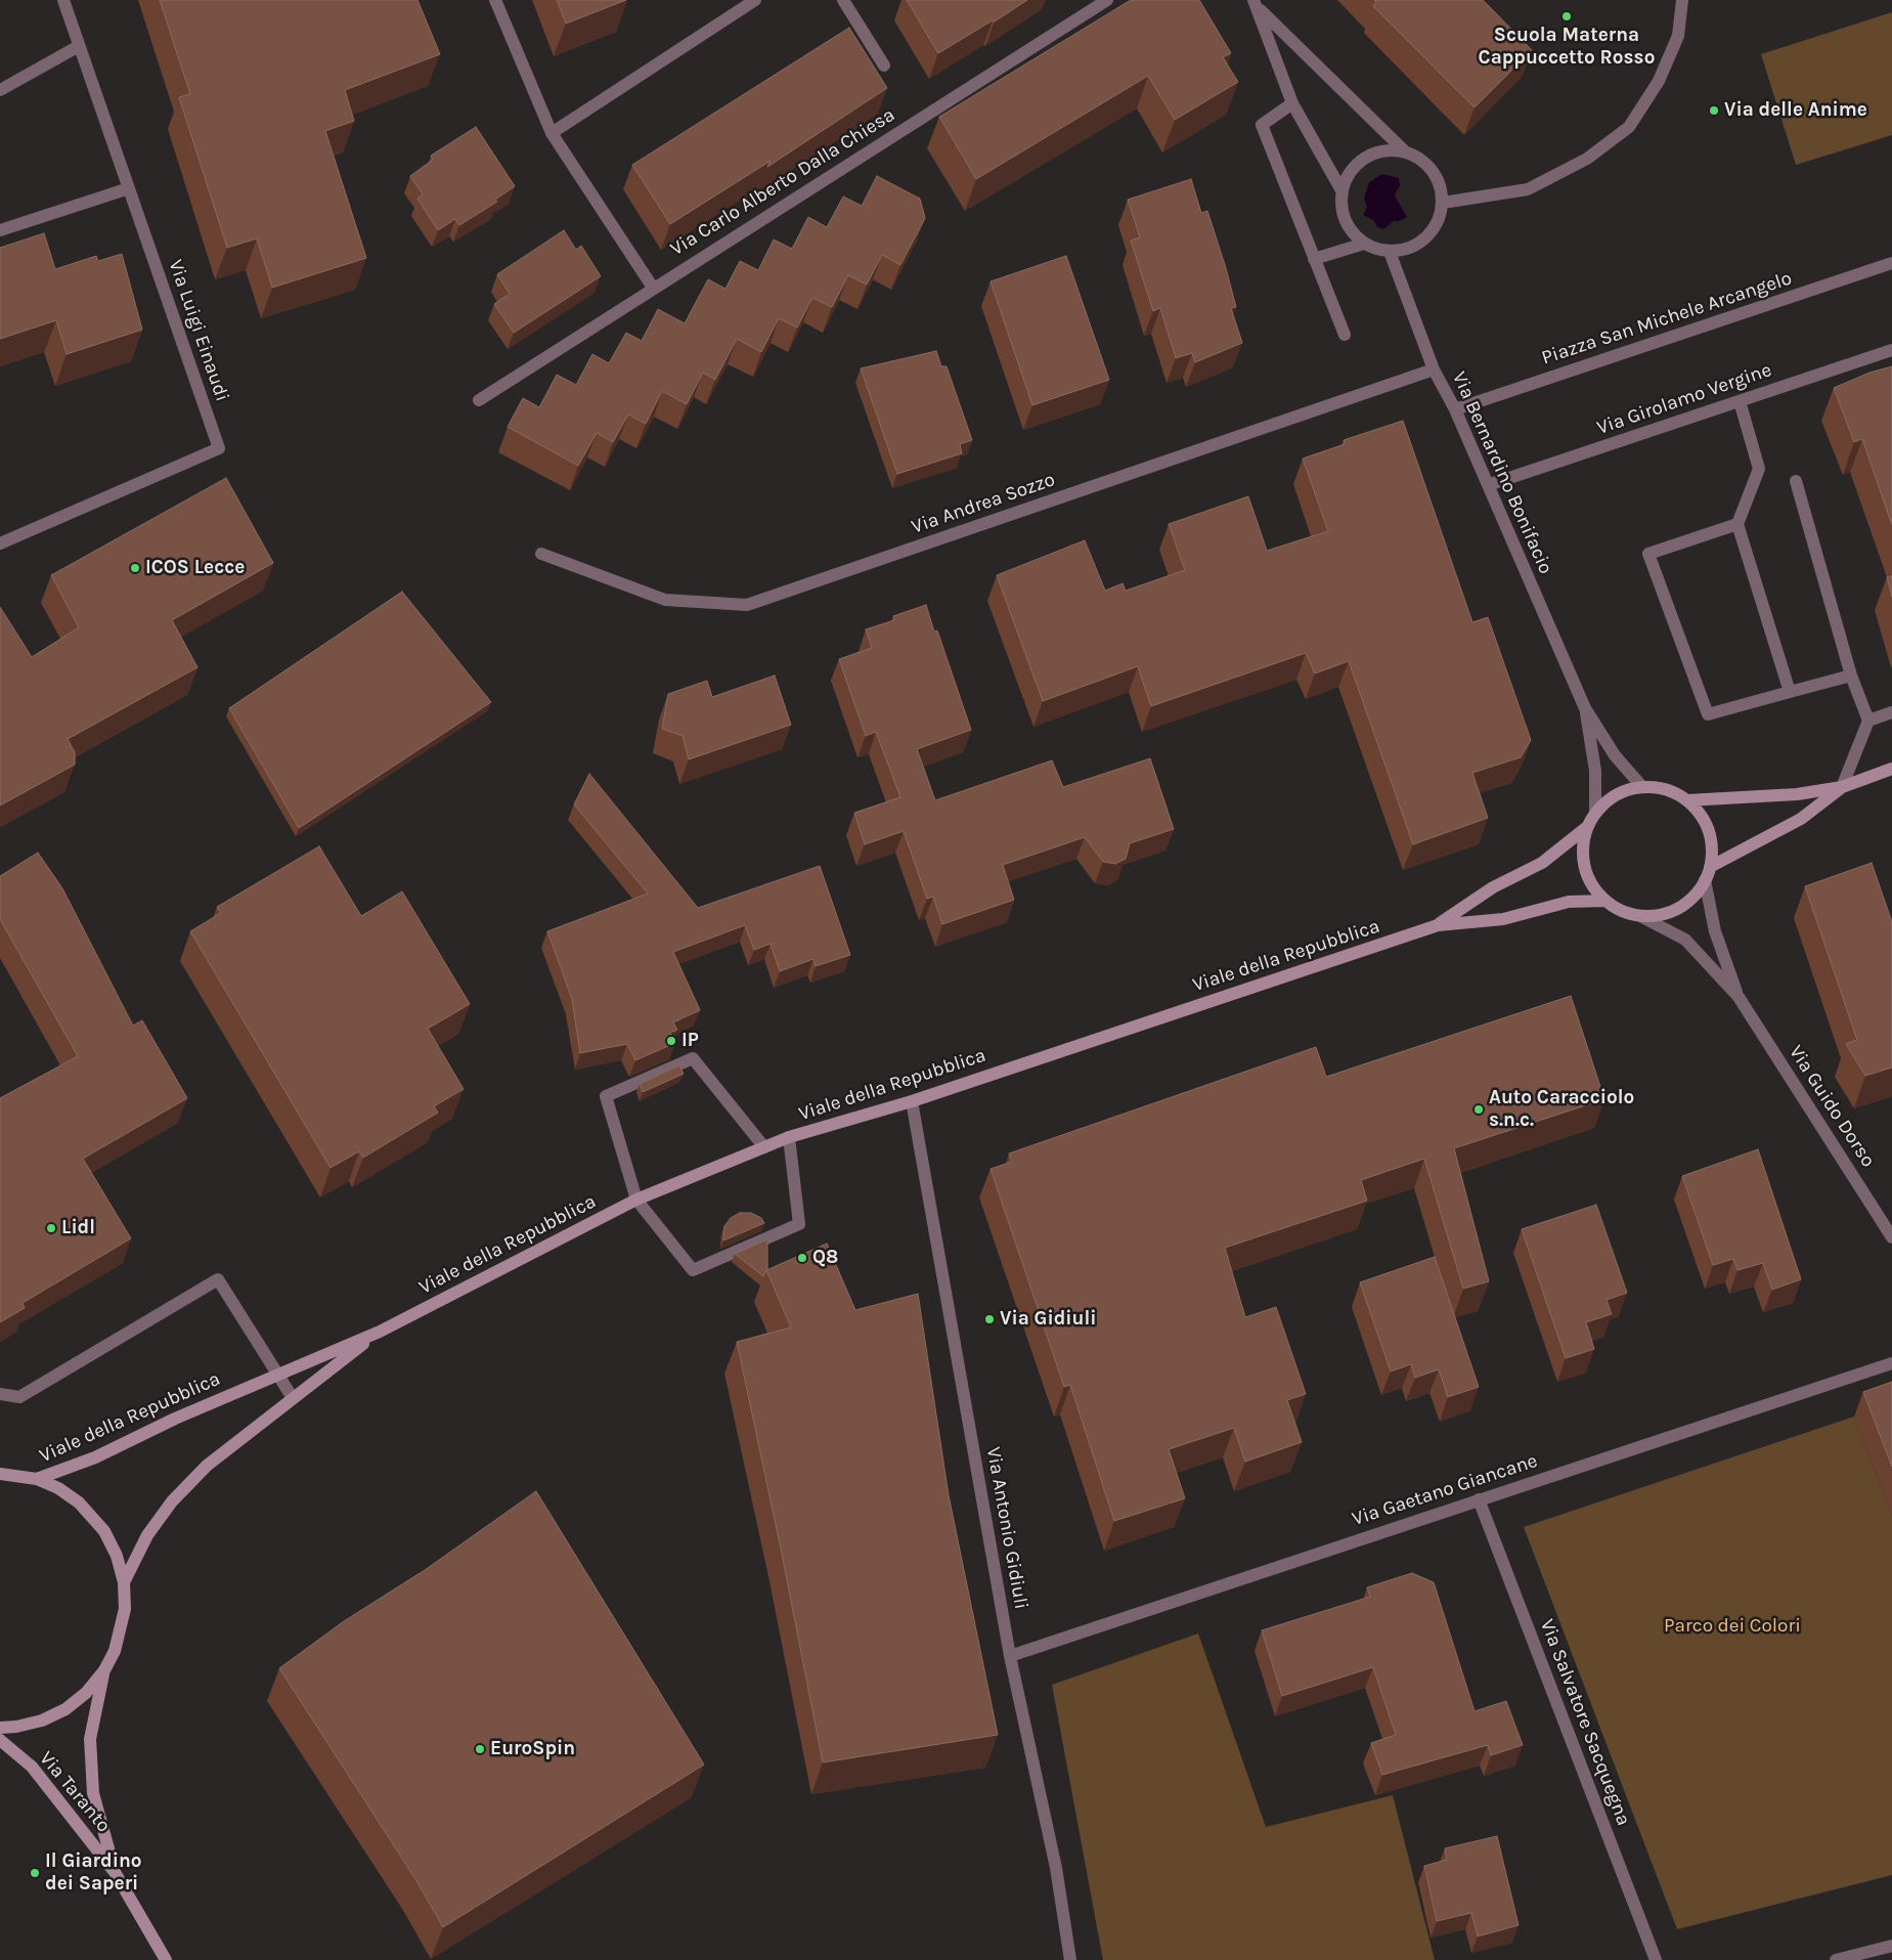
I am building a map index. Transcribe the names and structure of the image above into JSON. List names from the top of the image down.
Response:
{
  "streets": {
    "main road": ["Viale della Repubblica", "Via Taranto"],
    "street": [
      "Via Carlo Alberto Dalla Chiesa",
      "Piazza San Michele Arcangelo",
      "Via Luigi Einaudi",
      "Via Girolamo Vergine",
      "Via Bernardino Bonifacio",
      "Via Andrea Sozzo",
      "Via Guido Dorso",
      "Via Gaetano Giancane",
      "Via Antonio Gidiuli",
      "Via Salvatore Sacquegna"
    ]
  },
  "crossings": [
    ["Piazza San Michele Arcangelo", "Via Bernardino Bonifacio"],
    ["Via Girolamo Vergine", "Via Bernardino Bonifacio"],
    ["Via Bernardino Bonifacio", "Via Andrea Sozzo"],
    ["Via Bernardino Bonifacio", "Viale della Repubblica"],
    ["Via Bernardino Bonifacio", "Via Guido Dorso"],
    ["Viale della Repubblica", "Via Guido Dorso"],
    ["Viale della Repubblica", "Via Antonio Gidiuli"],
    ["Via Gaetano Giancane", "Via Antonio Gidiuli"],
    ["Via Gaetano Giancane", "Via Salvatore Sacquegna"]
  ],
  "parks": ["Parco dei Colori"],
  "places": [
    "Scuola Materna Cappuccetto Rosso",
    "Via delle Anime",
    "ICOS Lecce",
    "IP",
    "Auto Caracciolo s.n.c.",
    "Lidl",
    "Q8",
    "Via Gidiuli",
    "EuroSpin",
    "Il Giardino dei Saperi"
  ]
}
